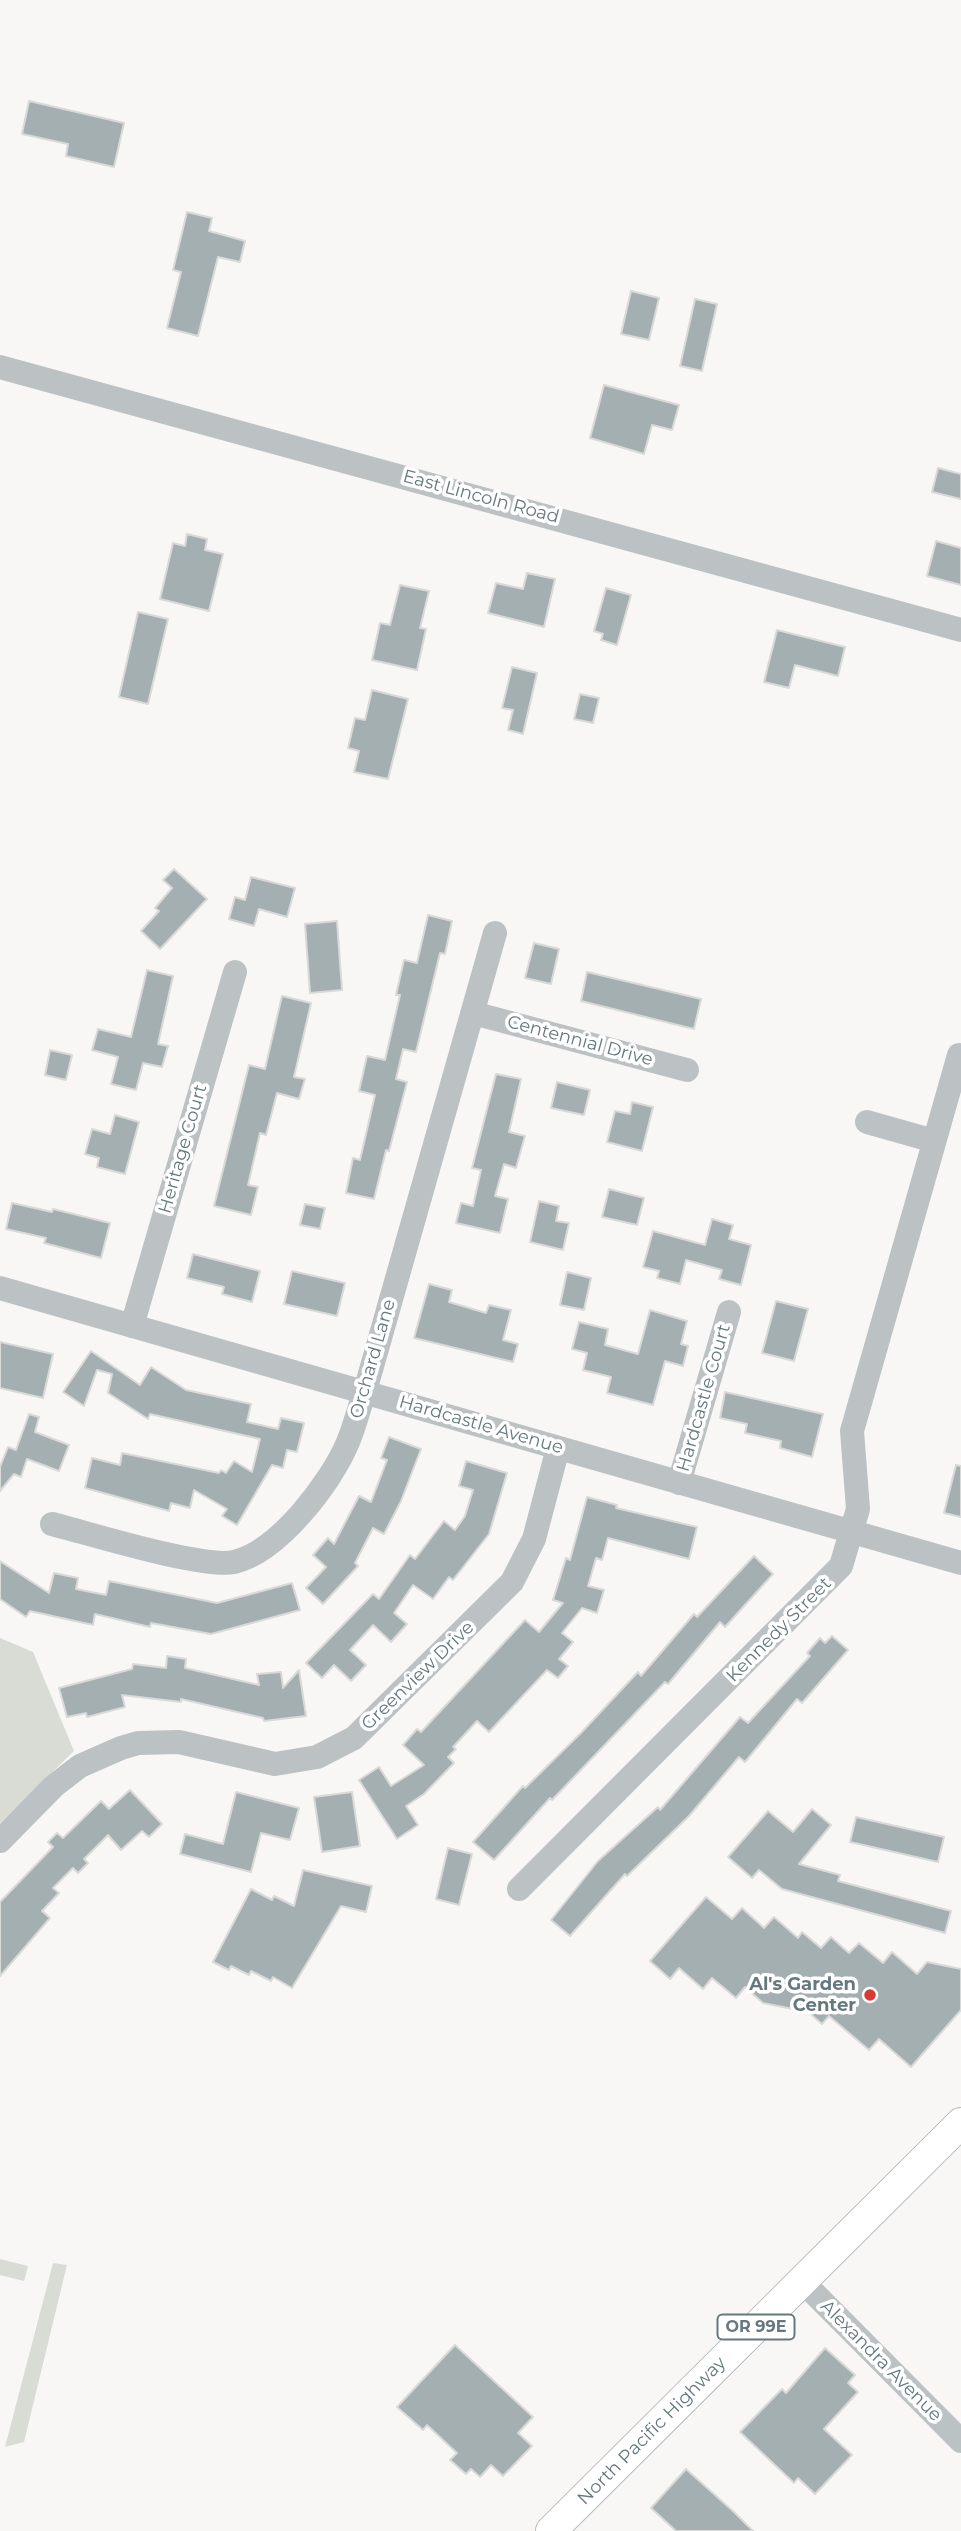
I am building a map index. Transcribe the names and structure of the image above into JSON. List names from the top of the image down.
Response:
{
  "streets": {
    "main road": ["OR 99E", "North Pacific Highway"],
    "street": [
      "East Lincoln Road",
      "Centennial Drive",
      "Heritage Court",
      "Orchard Lane",
      "Hardcastle Court",
      "Hardcastle Avenue",
      "Kennedy Street",
      "Greenview Drive",
      "Alexandra Avenue"
    ]
  },
  "crossings": [
    ["Centennial Drive", "Orchard Lane"],
    ["Heritage Court", "Hardcastle Avenue"],
    ["Orchard Lane", "Hardcastle Avenue"],
    ["Hardcastle Court", "Hardcastle Avenue"],
    ["Hardcastle Avenue", "Kennedy Street"],
    ["Hardcastle Avenue", "Greenview Drive"],
    ["Alexandra Avenue", "North Pacific Highway"]
  ],
  "places": ["Al's Garden Center"]
}
